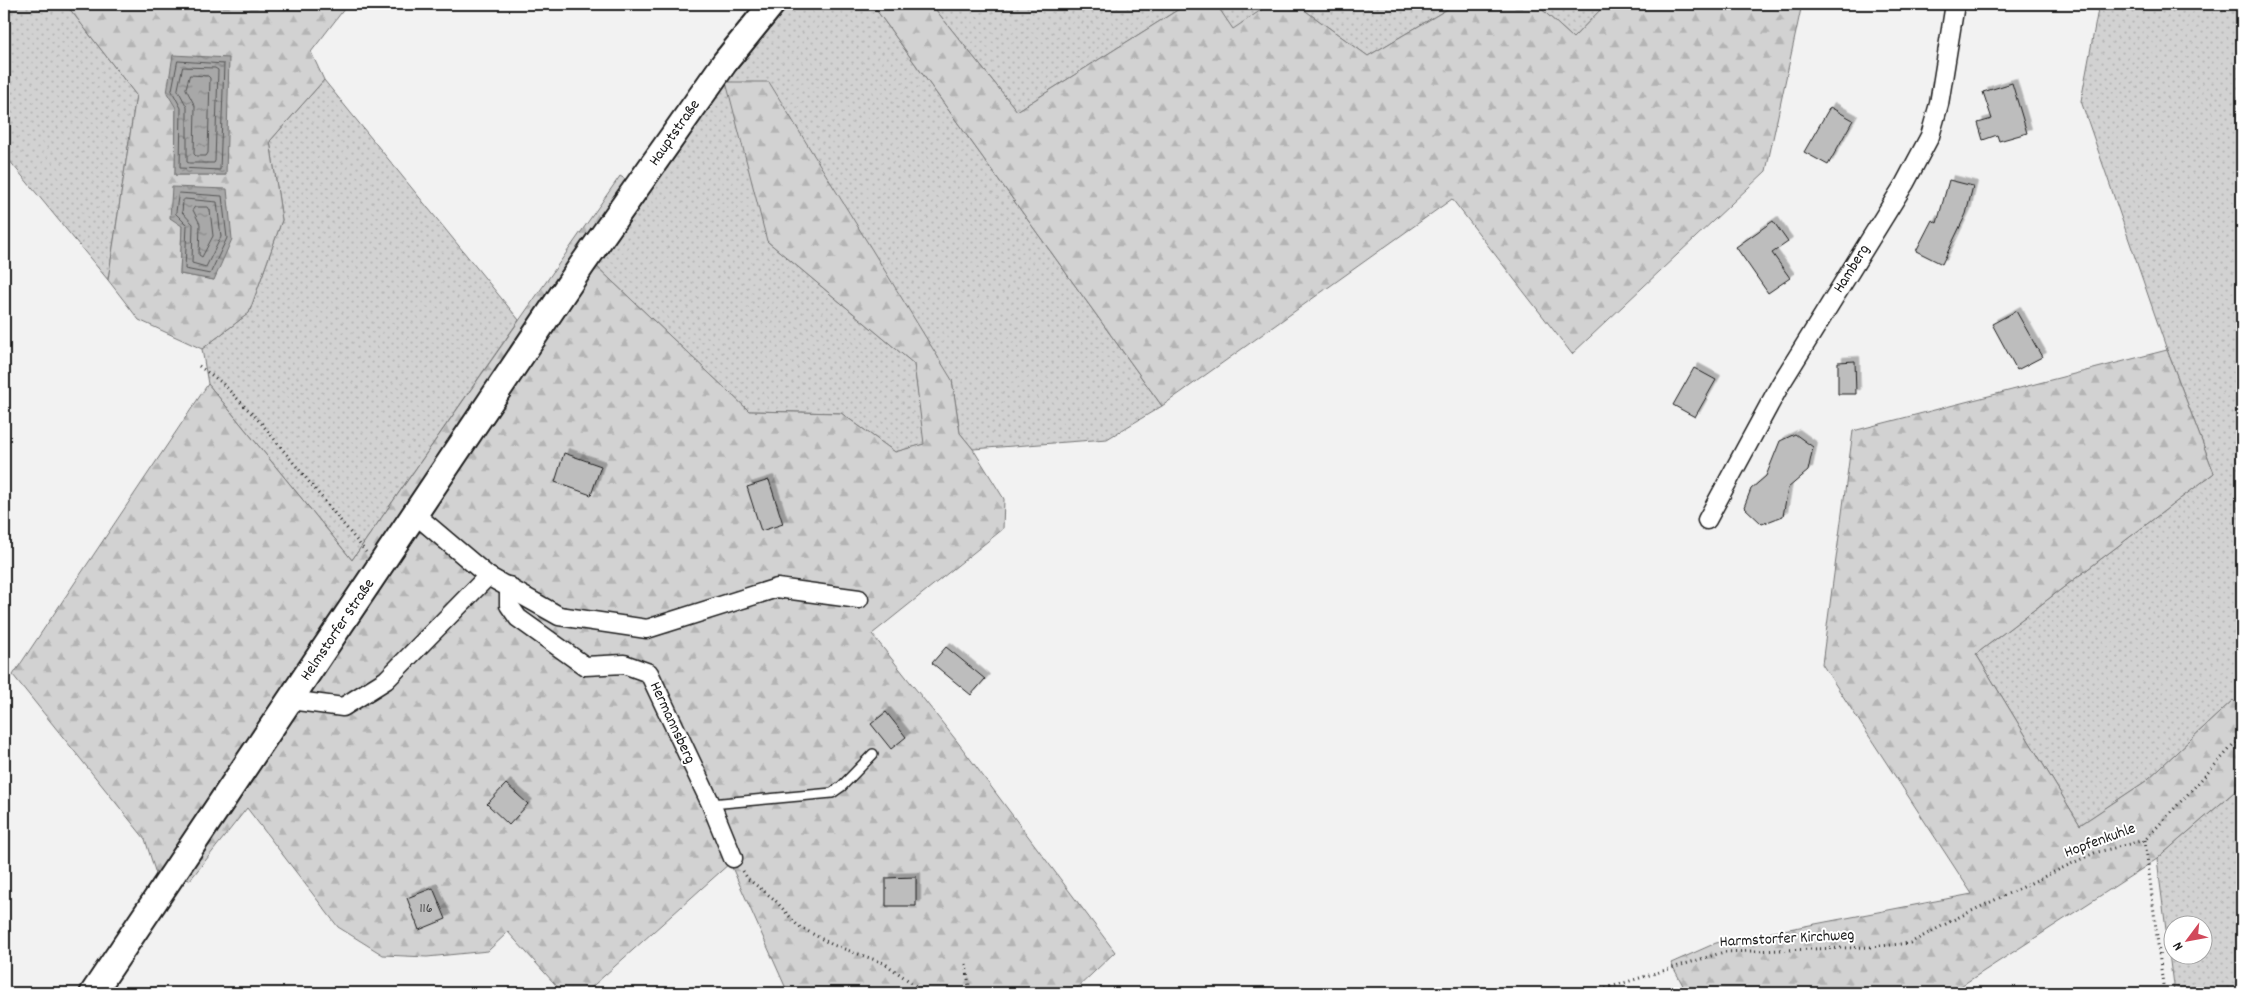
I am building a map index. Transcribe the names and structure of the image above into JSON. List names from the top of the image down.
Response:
{
  "streets": {
    "main road": ["Hauptstraße", "Helmstorfer Straße"],
    "street": ["Hamberg", "Hermannsberg"],
    "path": ["Hopfenkuhle", "Harmstorfer Kirchweg"]
  },
  "crossings": [
    ["Hauptstraße", "Helmstorfer Straße"],
    ["Hopfenkuhle", "Harmstorfer Kirchweg"]
  ],
  "house_numbers": ["116"],
  "north": "bottom left"
}
